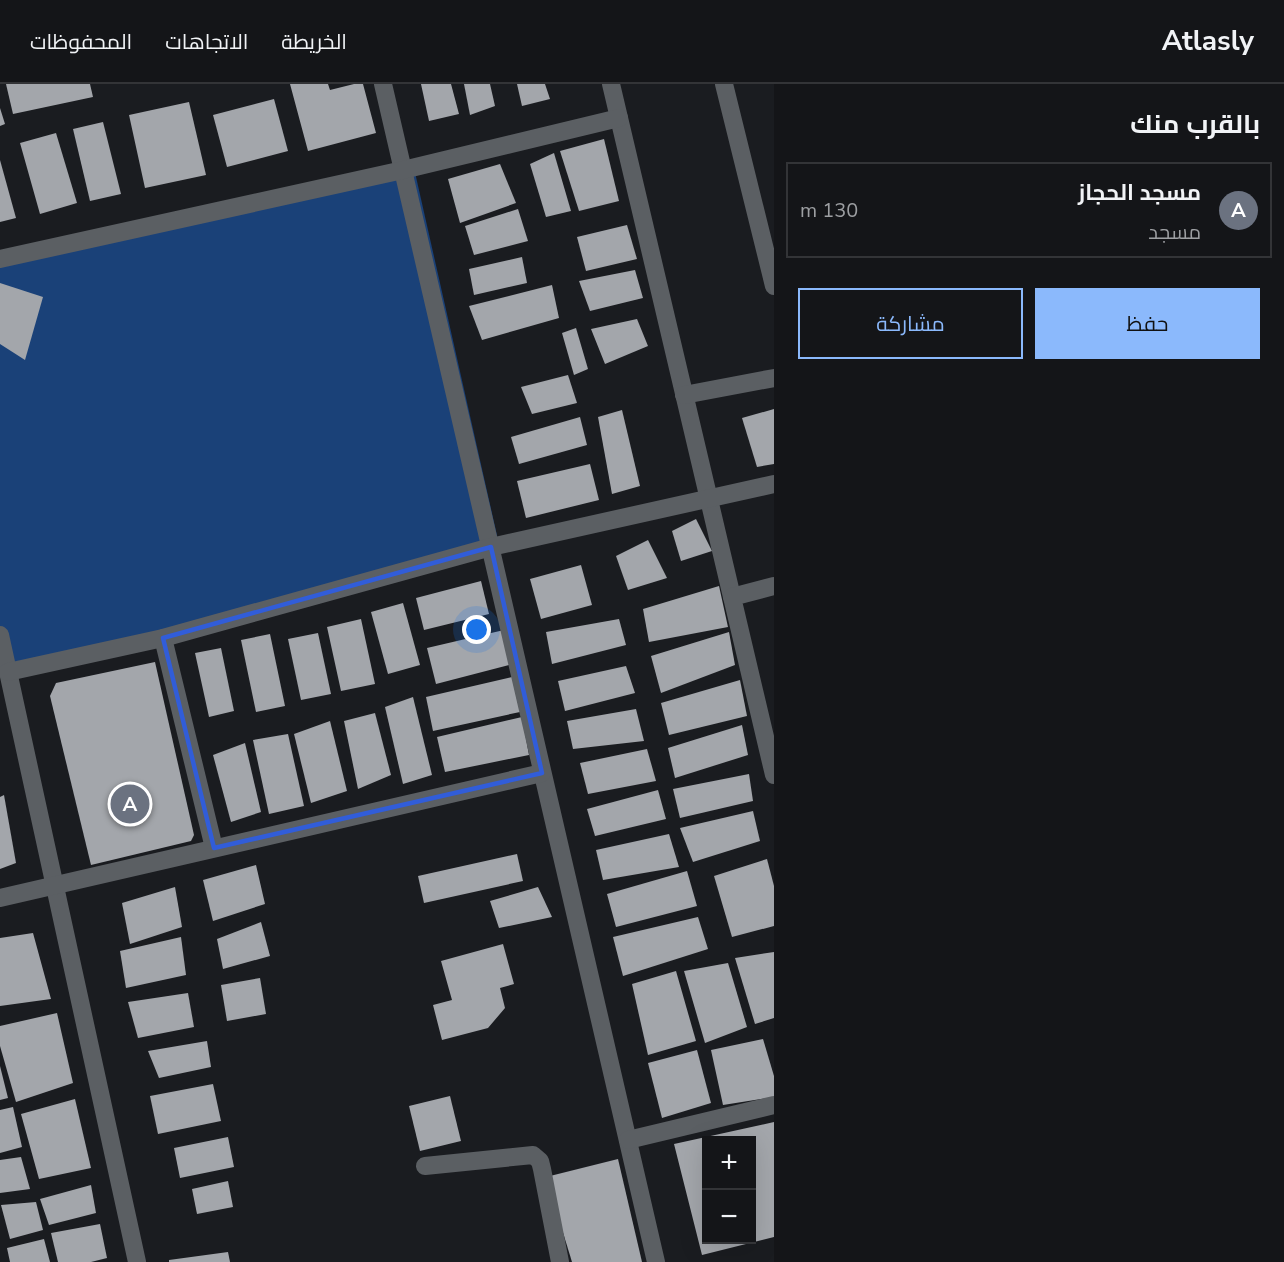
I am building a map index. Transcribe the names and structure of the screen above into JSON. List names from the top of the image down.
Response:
{
  "page": {
    "header": "Atlasly",
    "nav": ["الخريطة", "الاتجاهات", "المحفوظات"],
    "heading": "بالقرب منك",
    "list": [
      {
        "mark": "A",
        "name": "مسجد الحجاز",
        "note": "مسجد",
        "value": "130 m"
      }
    ],
    "buttons": ["حفظ", "مشاركة"],
    "pins": "A",
    "map_buttons": ["+", "−"]
  }
}
